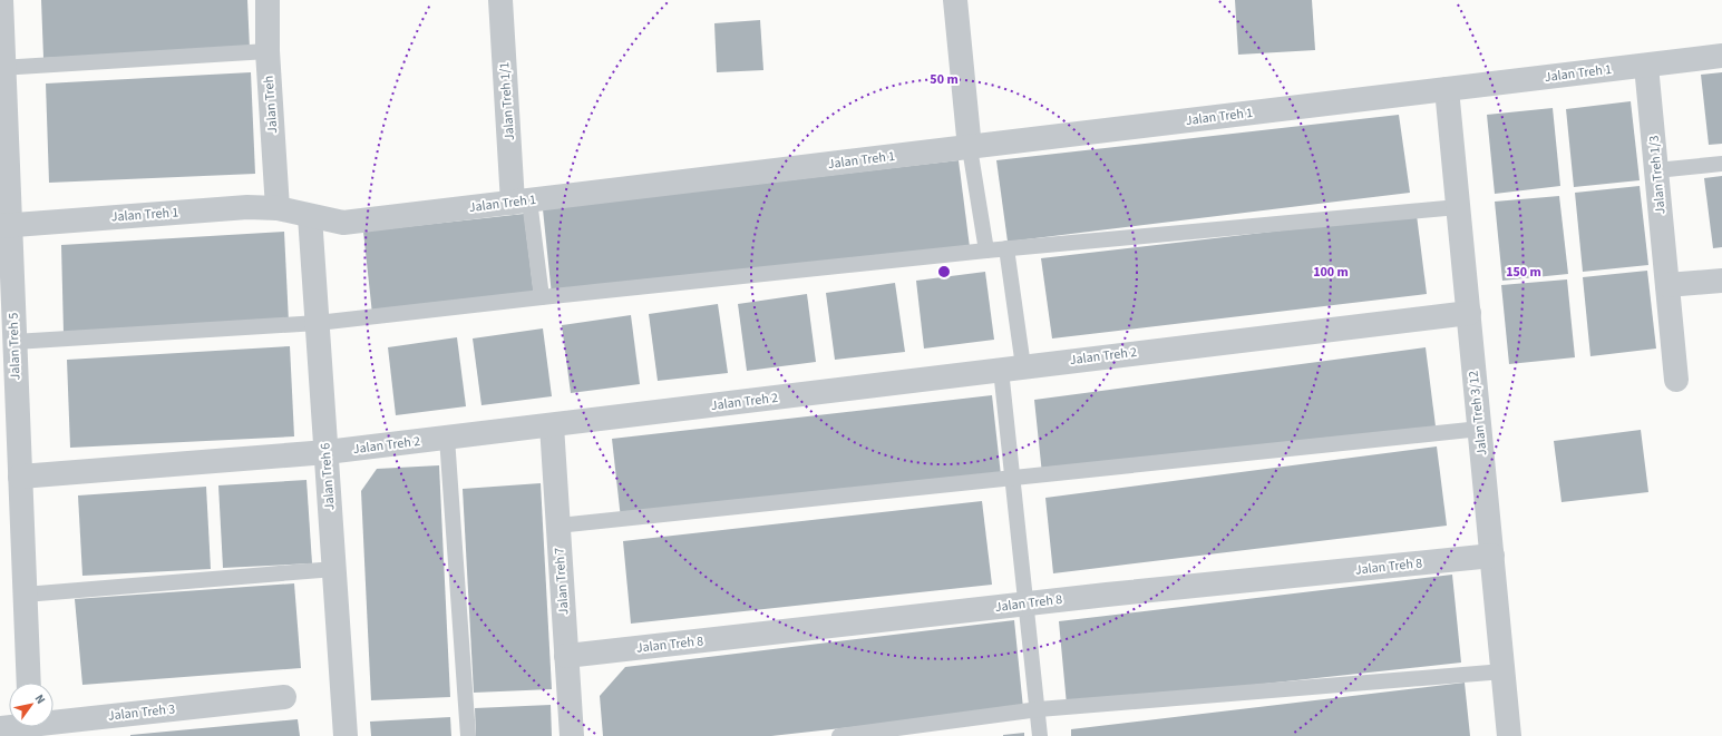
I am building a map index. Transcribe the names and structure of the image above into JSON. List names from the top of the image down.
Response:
{
  "streets": {
    "street": [
      "Jalan Treh 1",
      "Jalan Treh 1/1",
      "Jalan Treh",
      "Jalan Treh 1/3",
      "Jalan Treh 5",
      "Jalan Treh 2",
      "Jalan Treh 3/12",
      "Jalan Treh 6",
      "Jalan Treh 8",
      "Jalan Treh 7",
      "Jalan Treh 3"
    ]
  },
  "crossings": [
    ["Jalan Treh 1", "Jalan Treh 1/1"],
    ["Jalan Treh 1", "Jalan Treh"],
    ["Jalan Treh 1", "Jalan Treh 1/3"],
    ["Jalan Treh 1", "Jalan Treh 5"],
    ["Jalan Treh 1", "Jalan Treh 3/12"],
    ["Jalan Treh 1", "Jalan Treh 6"],
    ["Jalan Treh 5", "Jalan Treh 2"],
    ["Jalan Treh 2", "Jalan Treh 3/12"],
    ["Jalan Treh 2", "Jalan Treh 6"],
    ["Jalan Treh 2", "Jalan Treh 7"],
    ["Jalan Treh 3/12", "Jalan Treh 8"],
    ["Jalan Treh 8", "Jalan Treh 7"]
  ],
  "north": "top right",
  "rings": ["50 m", "100 m", "150 m"]
}
